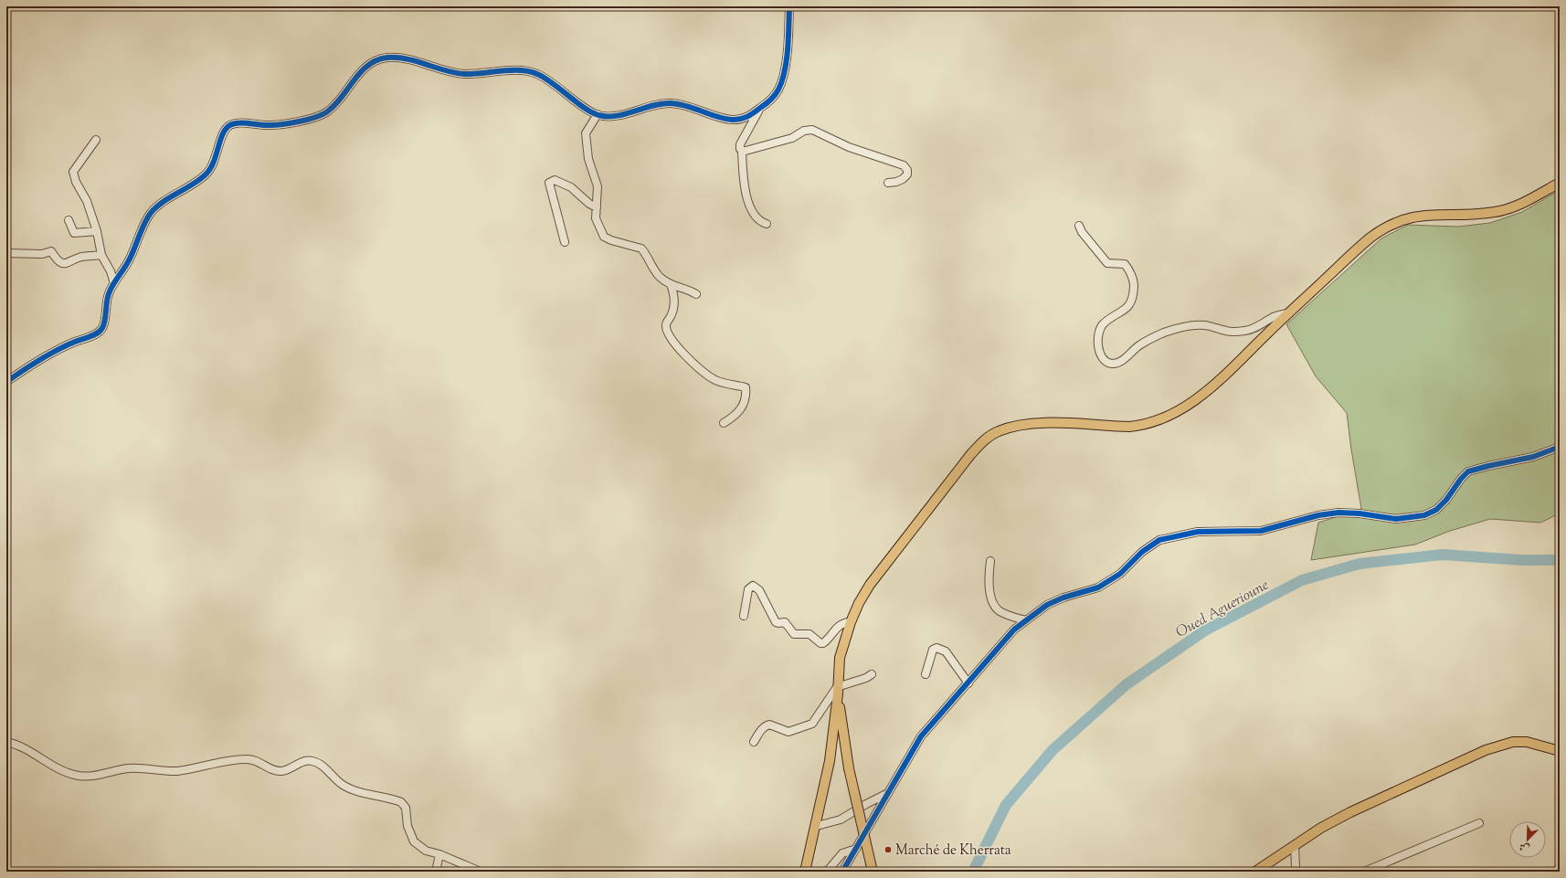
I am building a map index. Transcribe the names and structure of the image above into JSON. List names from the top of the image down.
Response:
{
  "water": ["Oued Aguerioune"],
  "places": ["Marché de Kherrata"],
  "north": "bottom left"
}
